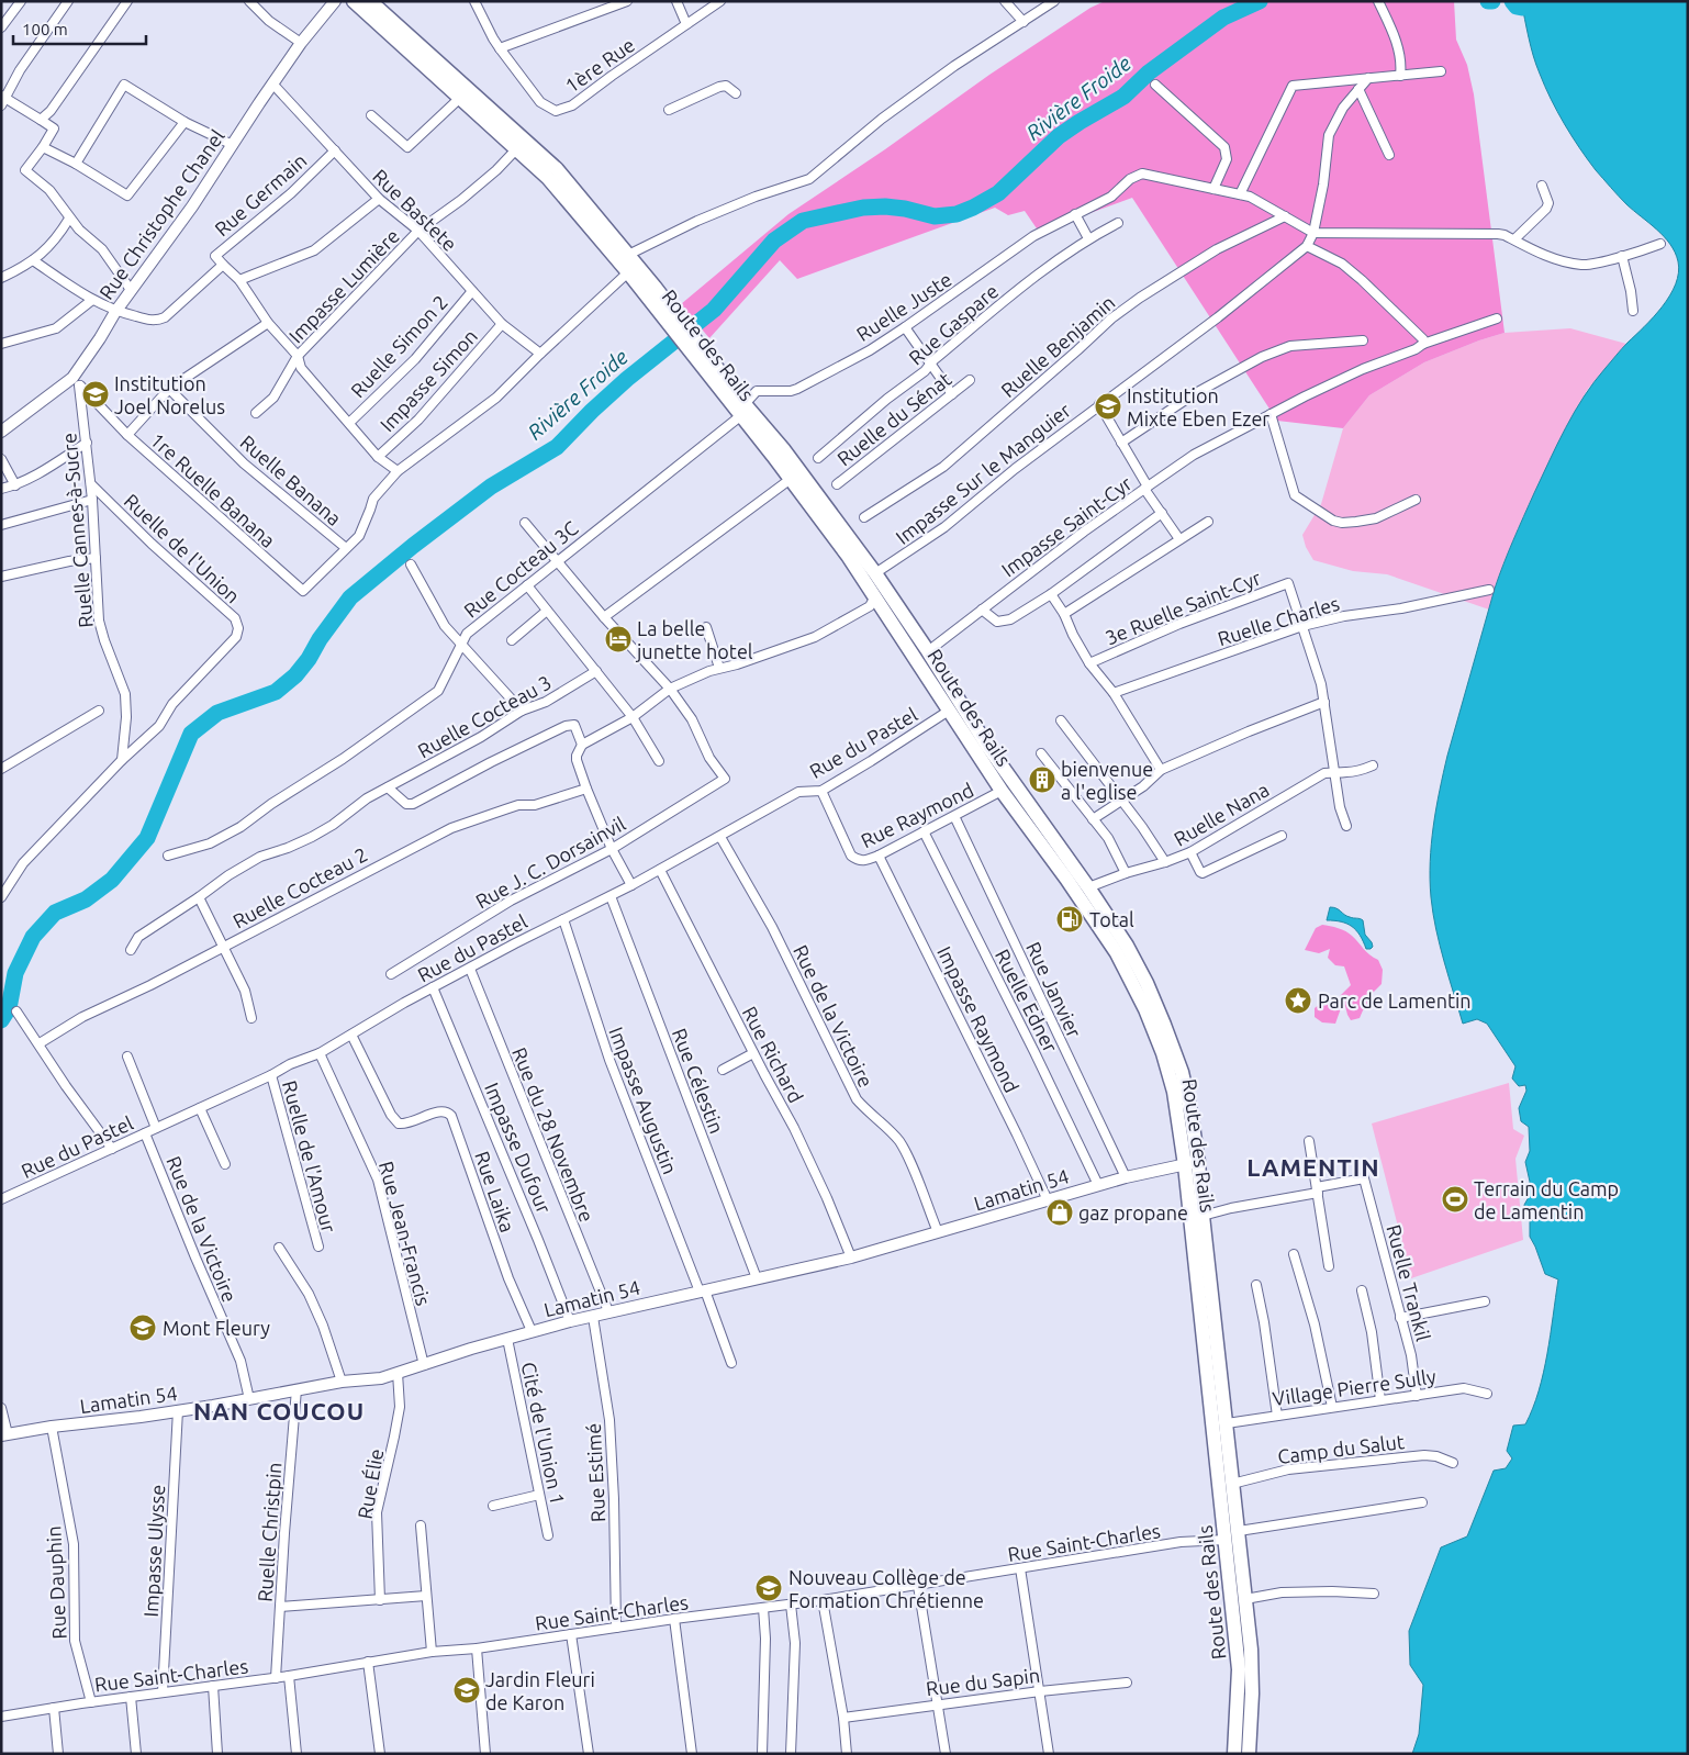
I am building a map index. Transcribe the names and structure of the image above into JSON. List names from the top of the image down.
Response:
{
  "streets": {
    "main road": ["Route des Rails"],
    "street": [
      "1ère Rue",
      "Rue Germain",
      "Rue Bastete",
      "Rue Christophe Chanel",
      "Impasse Lumière",
      "Ruelle Juste",
      "Rue Gaspare",
      "Ruelle Simon 2",
      "Ruelle Benjamin",
      "Impasse Simon",
      "Ruelle du Sénat",
      "Impasse Sur le Manguier",
      "Ruelle Banana",
      "1re Ruelle Banana",
      "Impasse Saint-Cyr",
      "Ruelle Cannes-à-Sucre",
      "Ruelle de l'Union",
      "Rue Cocteau 3C",
      "3e Ruelle Saint-Cyr",
      "Ruelle Charles",
      "Ruelle Cocteau 3",
      "Rue du Pastel",
      "Ruelle Nana",
      "Rue Raymond",
      "Rue J. C. Dorsainvil",
      "Ruelle Cocteau 2",
      "Rue Janvier",
      "Ruelle Edner",
      "Rue de la Victoire",
      "Impasse Raymond",
      "Rue Richard",
      "Rue Célestin",
      "Impasse Augustin",
      "Rue du 28 Novembre",
      "Impasse Dufour",
      "Ruelle de l'Amour",
      "Lamatin 54",
      "Rue Laika",
      "Rue Jean-Francis",
      "Ruelle Trankil",
      "Village Pierre Sully",
      "Cité de l'Union 1",
      "Camp du Salut",
      "Rue Estimé",
      "Rue Élie",
      "Ruelle Christpin",
      "Rue Saint-Charles",
      "Impasse Ulysse",
      "Rue Dauphin",
      "Rue du Sapin"
    ]
  },
  "crossings": [
    ["Rue Germain", "Rue Bastete"],
    ["Rue Germain", "Rue Christophe Chanel"],
    ["Rue Bastete", "Rue Christophe Chanel"],
    ["Rue Bastete", "Impasse Lumière"],
    ["Rue Bastete", "Ruelle Simon 2"],
    ["Rue Bastete", "Impasse Simon"],
    ["Rue Christophe Chanel", "1re Ruelle Banana"],
    ["Rue Christophe Chanel", "Ruelle Cannes-à-Sucre"],
    ["Impasse Lumière", "Route des Rails"],
    ["Ruelle Juste", "Route des Rails"],
    ["Ruelle Juste", "Ruelle Benjamin"],
    ["Ruelle Juste", "Impasse Sur le Manguier"],
    ["Ruelle Juste", "Rue Cocteau 3C"],
    ["Route des Rails", "Impasse Sur le Manguier"],
    ["Route des Rails", "Impasse Saint-Cyr"],
    ["Route des Rails", "Rue Cocteau 3C"],
    ["Route des Rails", "Rue du Pastel"],
    ["Route des Rails", "Ruelle Nana"],
    ["Route des Rails", "Rue Raymond"],
    ["Route des Rails", "Lamatin 54"],
    ["Route des Rails", "Village Pierre Sully"],
    ["Route des Rails", "Camp du Salut"],
    ["Route des Rails", "Rue Saint-Charles"],
    ["Impasse Sur le Manguier", "Impasse Saint-Cyr"],
    ["Ruelle Banana", "1re Ruelle Banana"],
    ["1re Ruelle Banana", "Ruelle Cannes-à-Sucre"],
    ["Ruelle Cannes-à-Sucre", "Ruelle de l'Union"],
    ["3e Ruelle Saint-Cyr", "Ruelle Charles"],
    ["Rue du Pastel", "Rue Raymond"],
    ["Rue du Pastel", "Rue de la Victoire"],
    ["Rue du Pastel", "Rue Richard"],
    ["Rue du Pastel", "Rue Célestin"],
    ["Rue du Pastel", "Impasse Augustin"],
    ["Rue du Pastel", "Rue du 28 Novembre"],
    ["Rue du Pastel", "Impasse Dufour"],
    ["Rue du Pastel", "Ruelle de l'Amour"],
    ["Rue du Pastel", "Rue Laika"],
    ["Rue du Pastel", "Rue Jean-Francis"],
    ["Rue Raymond", "Rue Janvier"],
    ["Rue Raymond", "Ruelle Edner"],
    ["Rue Raymond", "Impasse Raymond"],
    ["Rue Janvier", "Lamatin 54"],
    ["Ruelle Edner", "Lamatin 54"],
    ["Rue de la Victoire", "Lamatin 54"],
    ["Impasse Raymond", "Lamatin 54"],
    ["Rue Richard", "Lamatin 54"],
    ["Rue Célestin", "Lamatin 54"],
    ["Impasse Augustin", "Lamatin 54"],
    ["Rue du 28 Novembre", "Lamatin 54"],
    ["Impasse Dufour", "Lamatin 54"],
    ["Lamatin 54", "Rue Laika"],
    ["Lamatin 54", "Rue Jean-Francis"],
    ["Lamatin 54", "Cité de l'Union 1"],
    ["Lamatin 54", "Rue Estimé"],
    ["Lamatin 54", "Rue Élie"],
    ["Lamatin 54", "Ruelle Christpin"],
    ["Lamatin 54", "Impasse Ulysse"],
    ["Lamatin 54", "Rue Dauphin"],
    ["Ruelle Trankil", "Village Pierre Sully"],
    ["Rue Estimé", "Rue Saint-Charles"],
    ["Ruelle Christpin", "Rue Saint-Charles"],
    ["Rue Saint-Charles", "Impasse Ulysse"],
    ["Rue Saint-Charles", "Rue Dauphin"]
  ],
  "districts": ["LAMENTIN", "NAN COUCOU"],
  "water": ["Rivière Froide"],
  "places": {
    "school or university": [
      "Institution Joel Norelus",
      "Institution Mixte Eben Ezer",
      "Mont Fleury",
      "Nouveau Collège de Formation Chrétienne",
      "Jardin Fleuri de Karon"
    ],
    "hotel": ["La belle junette hotel"],
    "building": ["bienvenue a l'eglise"],
    "fuel station": ["Total"],
    "place": ["Parc de Lamentin"],
    "sports": ["Terrain du Camp de Lamentin"],
    "shop": ["gaz propane"]
  },
  "scale_bar": "100 m"
}
